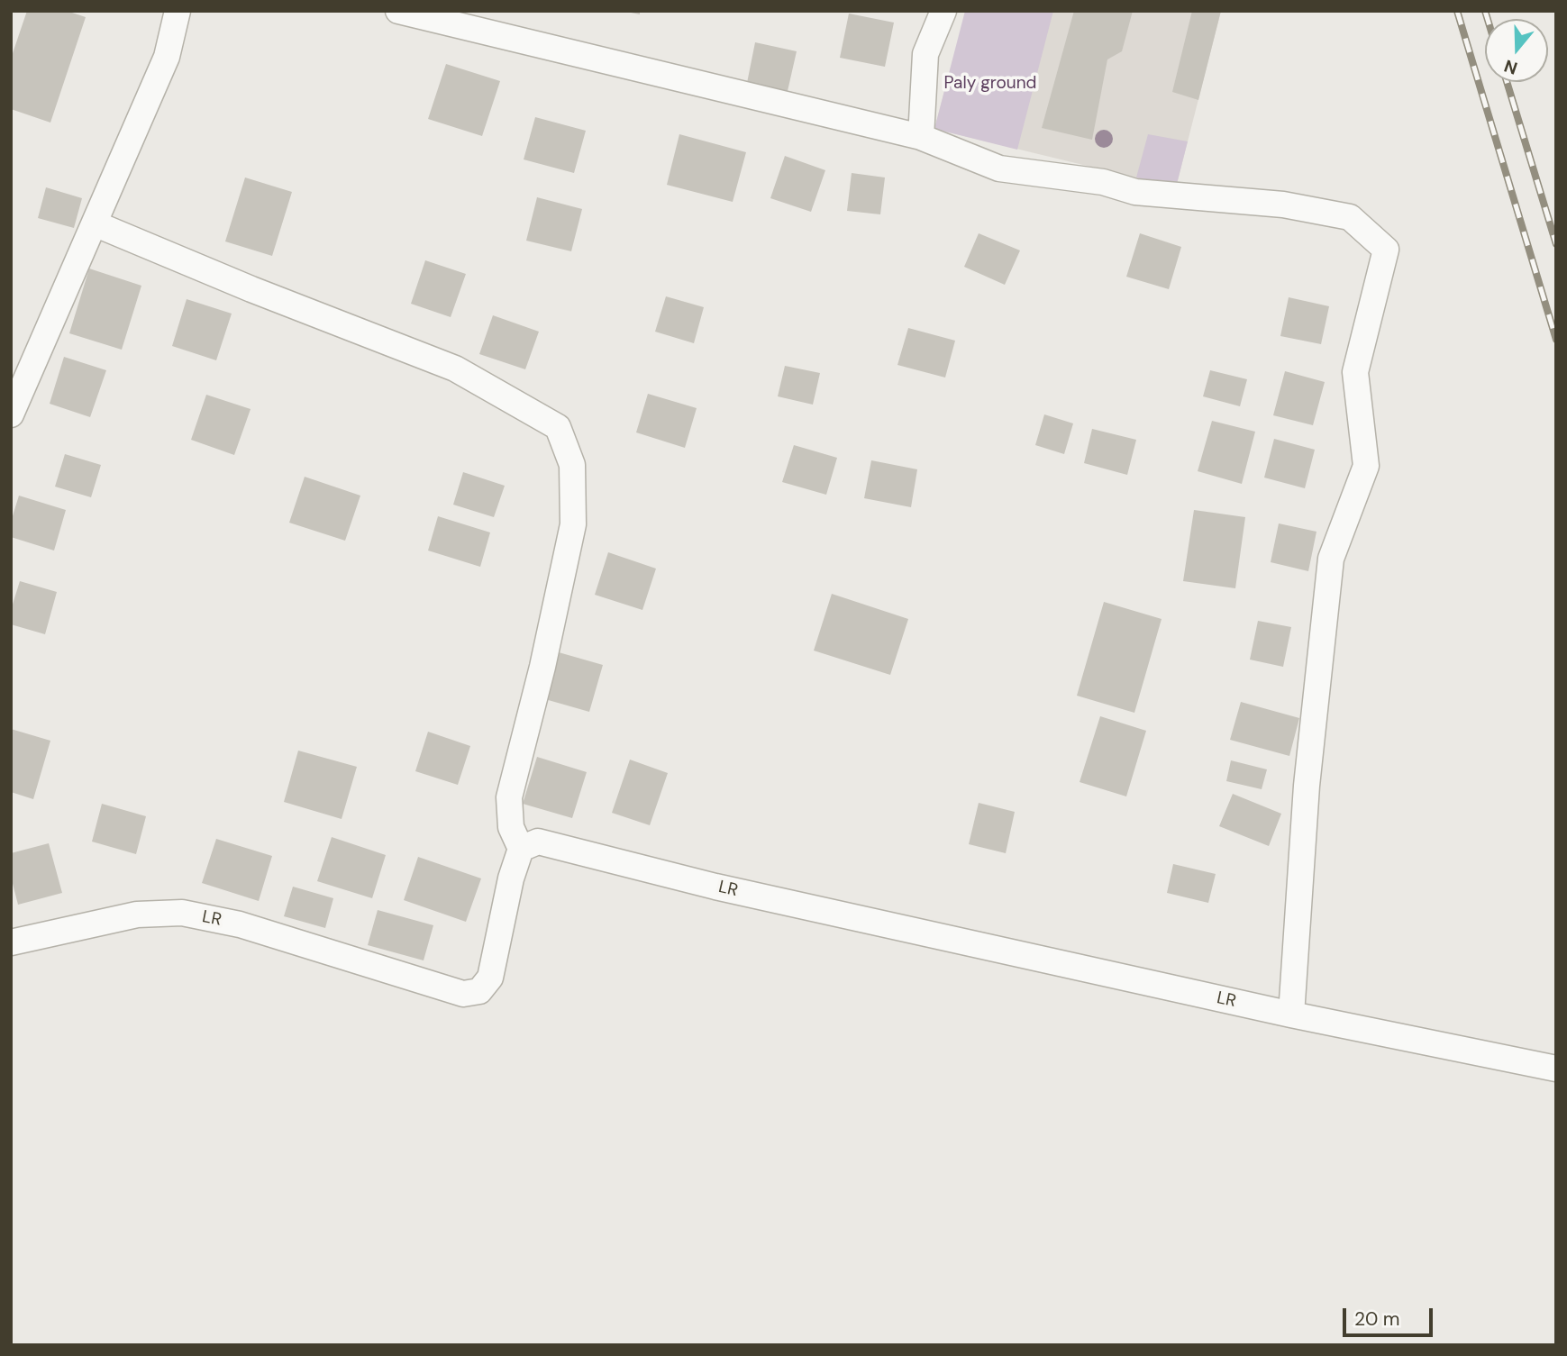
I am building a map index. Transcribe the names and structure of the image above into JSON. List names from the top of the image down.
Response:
{
  "streets": {
    "street": ["LR"]
  },
  "parks": ["Paly ground"],
  "scale_bar": "20 m",
  "north": "bottom"
}
